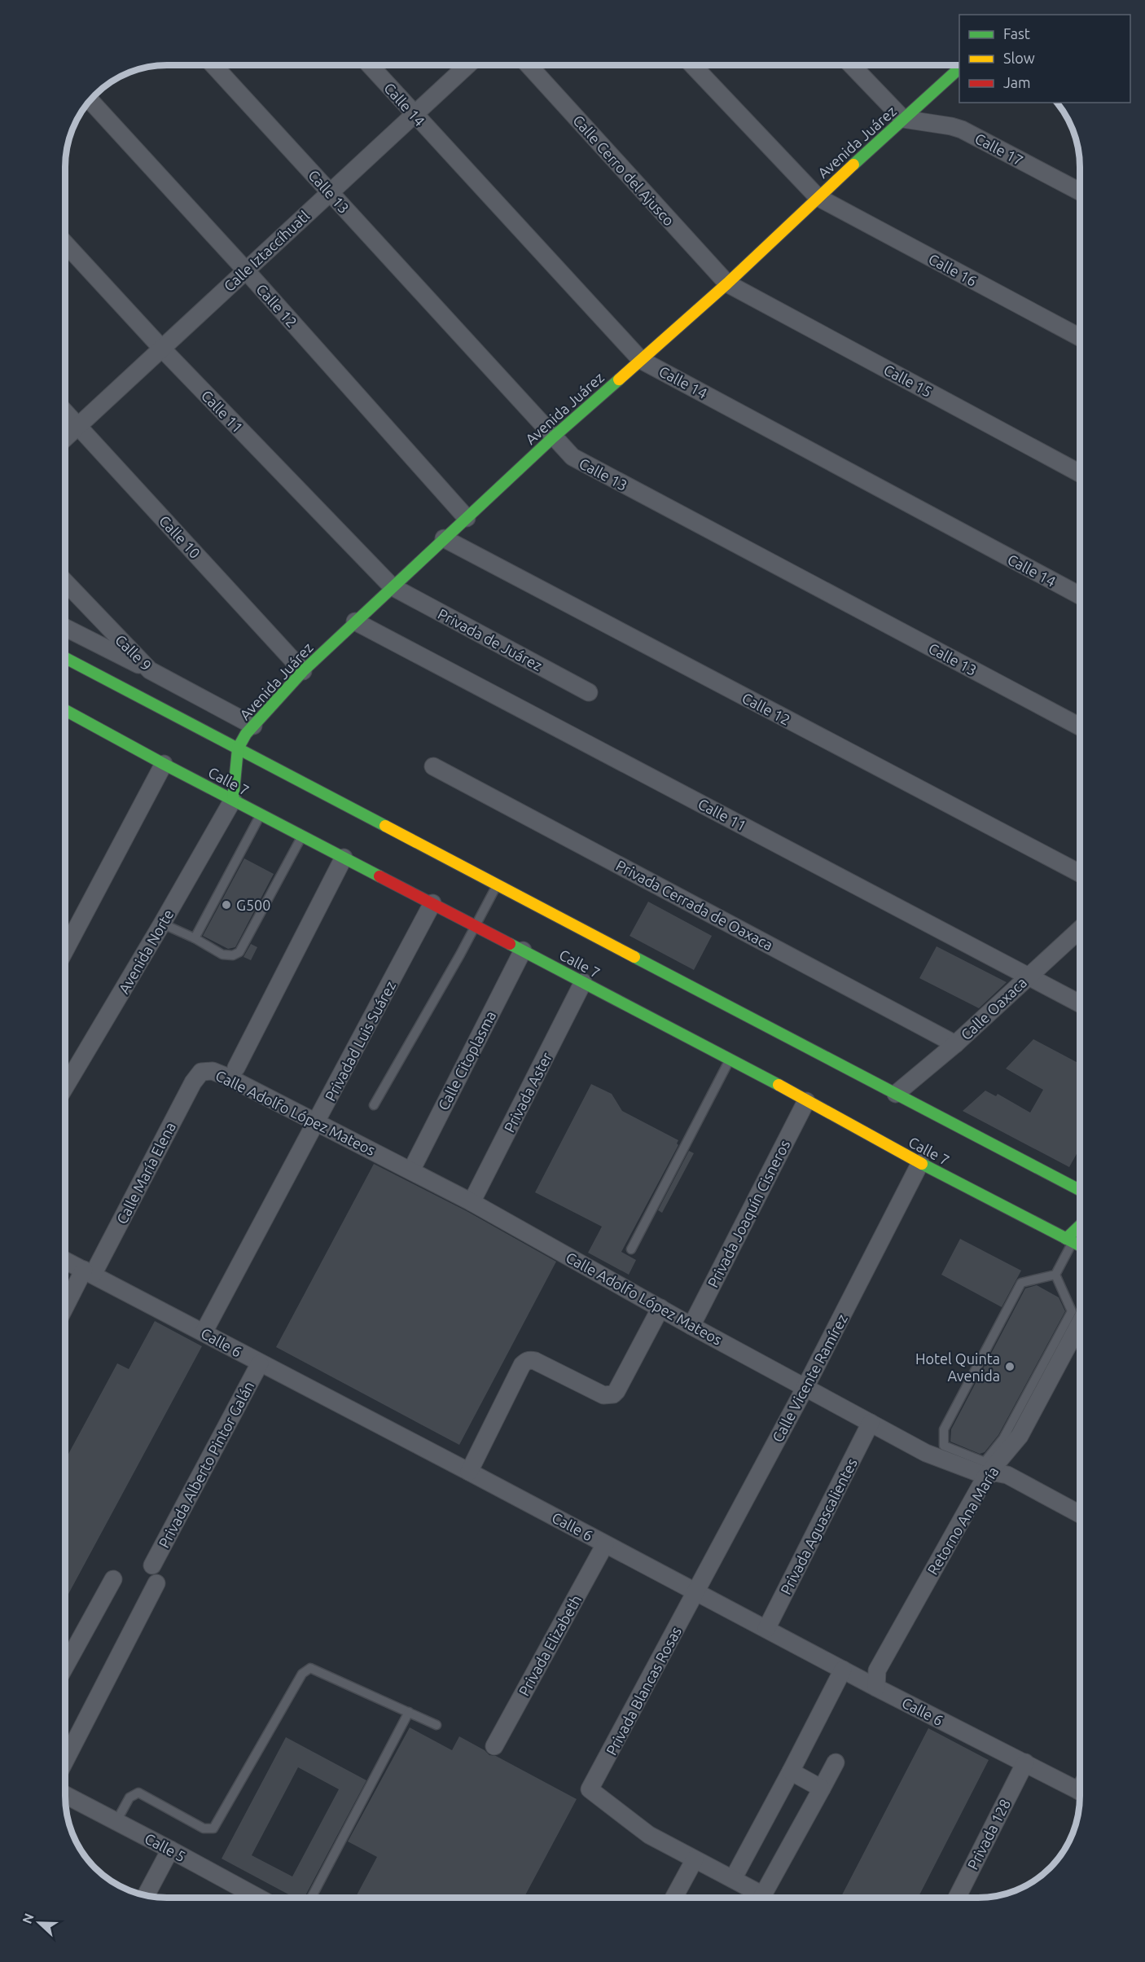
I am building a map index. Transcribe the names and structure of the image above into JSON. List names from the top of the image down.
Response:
{
  "streets": {
    "main road": ["Avenida Juárez", "Calle 7"],
    "street": [
      "Calle 14",
      "Calle 17",
      "Calle Cerro del Ajusco",
      "Calle 13",
      "Calle Iztaccíhuatl",
      "Calle 16",
      "Calle 12",
      "Calle 15",
      "Calle 11",
      "Calle 10",
      "Privada de Juárez",
      "Calle 9",
      "Privada Cerrada de Oaxaca",
      "Avenida Norte",
      "Calle Oaxaca",
      "Privadad Luis Suárez",
      "Calle Citoplasma",
      "Privada Aster",
      "Calle Adolfo López Mateos",
      "Calle María Elena",
      "Privada Joaquín Cisneros",
      "Calle 6",
      "Calle Vicente Ramírez",
      "Privada Alberto Pintor Galán",
      "Retorno Ana María",
      "Privada Aguascalientes",
      "Privada Elizabeth",
      "Privada Blancas Rosas",
      "Privada 128",
      "Calle 5"
    ]
  },
  "crossings": [
    ["Calle 14", "Avenida Juárez"],
    ["Calle 14", "Calle Iztaccíhuatl"],
    ["Avenida Juárez", "Calle 17"],
    ["Avenida Juárez", "Calle Cerro del Ajusco"],
    ["Avenida Juárez", "Calle 13"],
    ["Avenida Juárez", "Calle 16"],
    ["Avenida Juárez", "Calle 12"],
    ["Avenida Juárez", "Calle 15"],
    ["Avenida Juárez", "Calle 11"],
    ["Avenida Juárez", "Calle 10"],
    ["Avenida Juárez", "Privada de Juárez"],
    ["Avenida Juárez", "Calle 9"],
    ["Avenida Juárez", "Calle 7"],
    ["Avenida Juárez", "Avenida Norte"],
    ["Calle Cerro del Ajusco", "Calle 15"],
    ["Calle 13", "Calle Iztaccíhuatl"],
    ["Calle Iztaccíhuatl", "Calle 12"],
    ["Calle Iztaccíhuatl", "Calle 11"],
    ["Calle Iztaccíhuatl", "Calle 10"],
    ["Calle 11", "Privada de Juárez"],
    ["Calle 11", "Calle Oaxaca"],
    ["Calle 7", "Avenida Norte"],
    ["Calle 7", "Privadad Luis Suárez"],
    ["Calle 7", "Calle Citoplasma"],
    ["Calle 7", "Privada Aster"],
    ["Calle 7", "Privada Joaquín Cisneros"],
    ["Calle 7", "Calle Vicente Ramírez"],
    ["Privada Cerrada de Oaxaca", "Calle Oaxaca"],
    ["Privadad Luis Suárez", "Calle Adolfo López Mateos"],
    ["Privadad Luis Suárez", "Calle 6"],
    ["Calle Citoplasma", "Calle Adolfo López Mateos"],
    ["Privada Aster", "Calle Adolfo López Mateos"],
    ["Calle Adolfo López Mateos", "Calle María Elena"],
    ["Calle Adolfo López Mateos", "Privada Joaquín Cisneros"],
    ["Calle Adolfo López Mateos", "Calle Vicente Ramírez"],
    ["Calle Adolfo López Mateos", "Retorno Ana María"],
    ["Calle Adolfo López Mateos", "Privada Aguascalientes"],
    ["Calle María Elena", "Calle 6"],
    ["Calle 6", "Calle Vicente Ramírez"],
    ["Calle 6", "Privada Alberto Pintor Galán"],
    ["Calle 6", "Retorno Ana María"],
    ["Calle 6", "Privada Aguascalientes"],
    ["Calle 6", "Privada Elizabeth"],
    ["Calle 6", "Privada Blancas Rosas"],
    ["Calle 6", "Privada 128"],
    ["Calle Vicente Ramírez", "Privada Blancas Rosas"]
  ],
  "places": ["G500", "Hotel Quinta Avenida"],
  "legend": ["Fast", "Slow", "Jam"],
  "north": "left"
}
